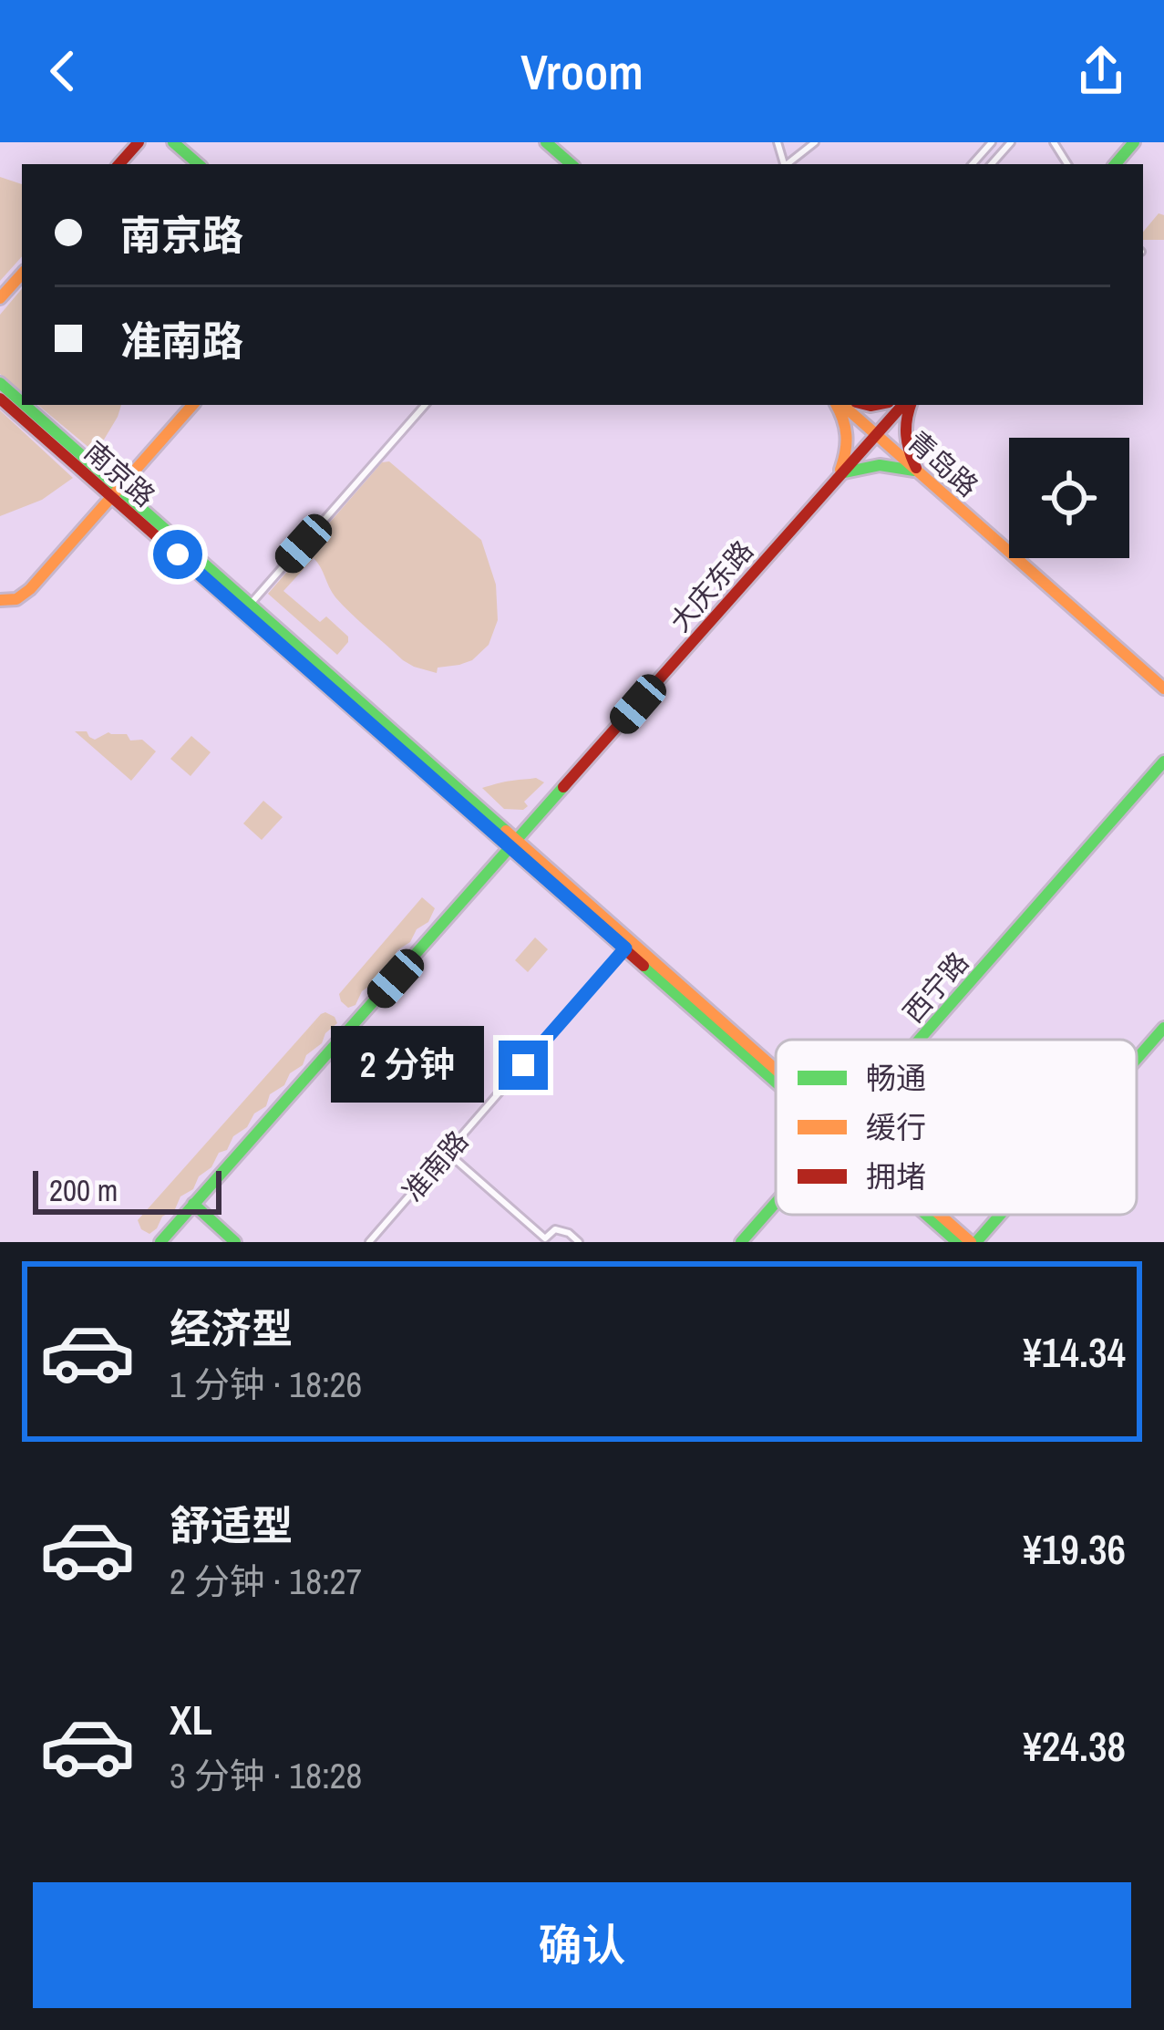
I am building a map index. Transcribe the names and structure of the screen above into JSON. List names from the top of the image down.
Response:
{
  "streets": {
    "main road": [
      "青岛路",
      "南京路",
      "大庆东路",
      "西宁路"
    ],
    "street": ["准南路"]
  },
  "crossings": [
    ["青岛路", "大庆东路"],
    ["南京路", "大庆东路"],
    ["南京路", "准南路"]
  ],
  "legend": ["畅通", "缓行", "拥堵"],
  "scale_bar": "200 m",
  "page": {
    "header": "Vroom",
    "banner": ["南京路", "准南路"],
    "bubble": "2 分钟",
    "scale": "200 m",
    "list": [
      {
        "name": "经济型",
        "note": "1 分钟 · 18:26",
        "value": "¥14.34"
      },
      {
        "name": "舒适型",
        "note": "2 分钟 · 18:27",
        "value": "¥19.36"
      },
      {
        "name": "XL",
        "note": "3 分钟 · 18:28",
        "value": "¥24.38"
      }
    ],
    "buttons": "确认"
  }
}
